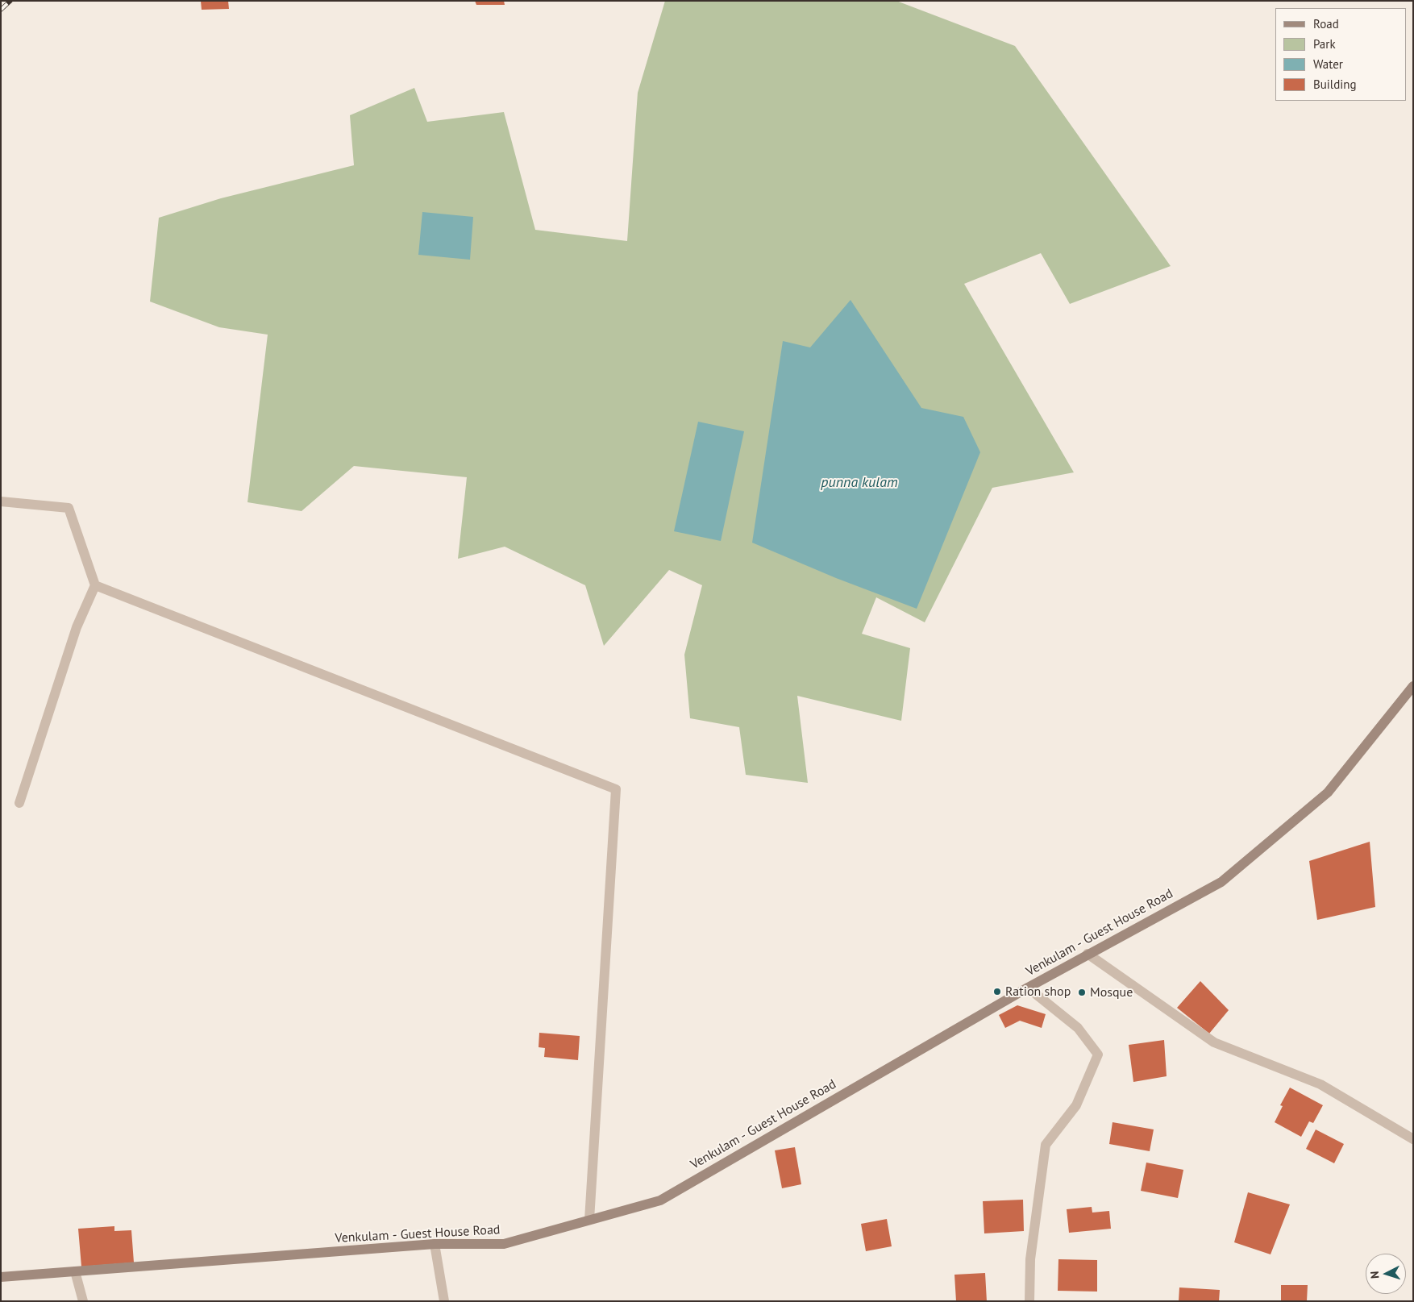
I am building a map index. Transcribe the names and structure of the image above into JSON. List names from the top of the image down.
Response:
{
  "streets": {
    "main road": ["Venkulam - Guest House Road"]
  },
  "water": ["punna kulam"],
  "places": ["Ration shop", "Mosque"],
  "legend": [
    "Road",
    "Park",
    "Water",
    "Building"
  ],
  "north": "left"
}
